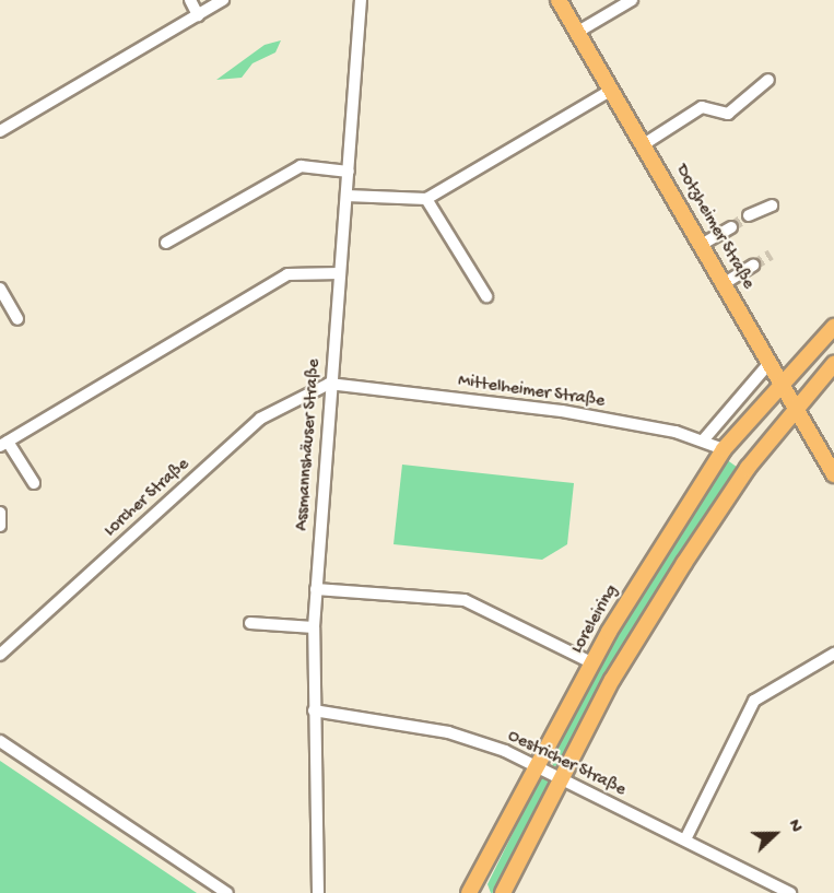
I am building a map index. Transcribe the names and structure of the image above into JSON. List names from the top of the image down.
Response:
{
  "streets": {
    "main road": ["Dotzheimer Straße", "Loreleiring"],
    "street": [
      "Mittelheimer Straße",
      "Assmannshäuser Straße",
      "Lorcher Straße",
      "Oestricher Straße"
    ]
  },
  "crossings": [
    ["Dotzheimer Straße", "Loreleiring"],
    ["Mittelheimer Straße", "Assmannshäuser Straße"],
    ["Mittelheimer Straße", "Lorcher Straße"],
    ["Mittelheimer Straße", "Loreleiring"],
    ["Assmannshäuser Straße", "Lorcher Straße"],
    ["Assmannshäuser Straße", "Oestricher Straße"],
    ["Loreleiring", "Oestricher Straße"]
  ],
  "north": "right"
}
